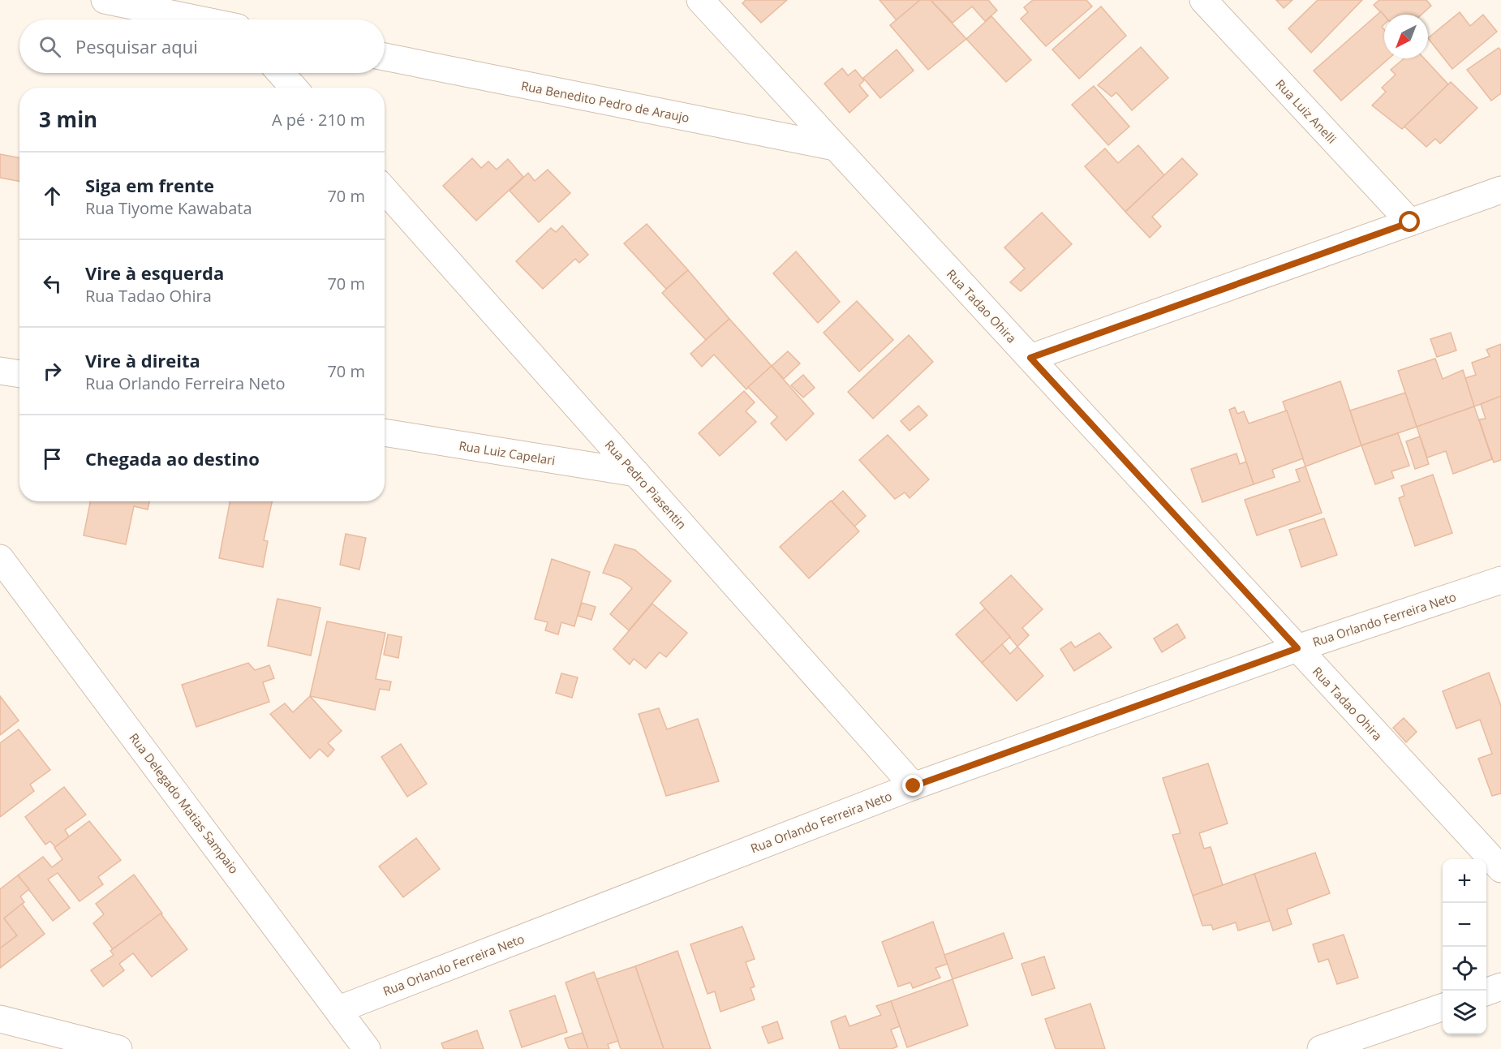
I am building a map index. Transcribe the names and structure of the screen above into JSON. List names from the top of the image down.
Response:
{
  "streets": {
    "street": [
      "Rua Benedito Pedro de Araujo",
      "Rua Luiz Anelli",
      "Rua Tadao Ohira",
      "Rua Luiz Capelari",
      "Rua Pedro Piasentin",
      "Rua Orlando Ferreira Neto",
      "Rua Delegado Matias Sampaio"
    ]
  },
  "crossings": [
    ["Rua Benedito Pedro de Araujo", "Rua Tadao Ohira"],
    ["Rua Tadao Ohira", "Rua Orlando Ferreira Neto"],
    ["Rua Luiz Capelari", "Rua Pedro Piasentin"],
    ["Rua Pedro Piasentin", "Rua Orlando Ferreira Neto"],
    ["Rua Orlando Ferreira Neto", "Rua Delegado Matias Sampaio"]
  ],
  "north": "bottom left",
  "page": {
    "search": "Pesquisar aqui",
    "heading": ["3 min", "A pé · 210 m"],
    "list": [
      ["Siga em frente", "Rua Tiyome Kawabata", "70 m"],
      ["Vire à esquerda", "Rua Tadao Ohira", "70 m"],
      ["Vire à direita", "Rua Orlando Ferreira Neto", "70 m"],
      "Chegada ao destino"
    ],
    "map_buttons": ["+", "−"]
  }
}
